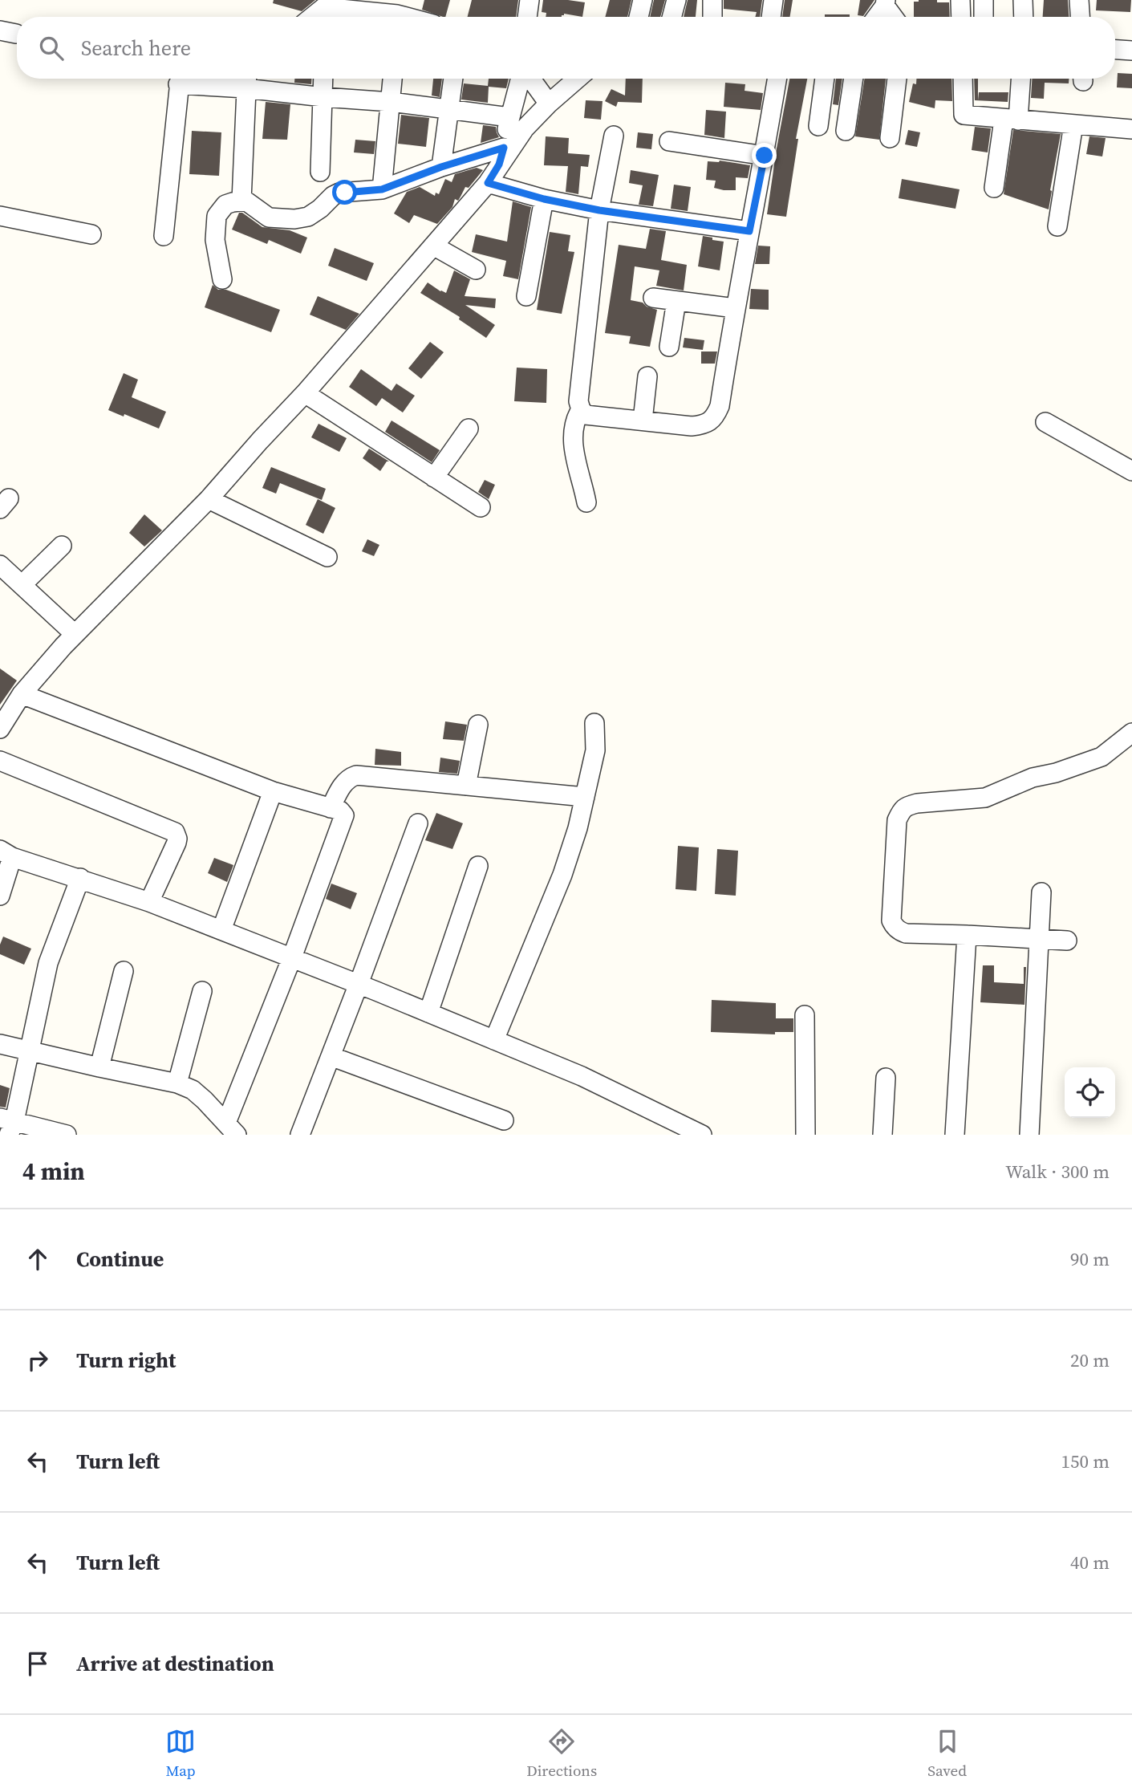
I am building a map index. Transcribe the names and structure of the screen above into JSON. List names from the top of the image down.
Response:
{
  "page": {
    "search": "Search here",
    "heading": ["4 min", "Walk · 300 m"],
    "list": [
      ["Continue", "90 m"],
      ["Turn right", "20 m"],
      ["Turn left", "150 m"],
      ["Turn left", "40 m"],
      "Arrive at destination"
    ],
    "nav": ["Map", "Directions", "Saved"]
  }
}
